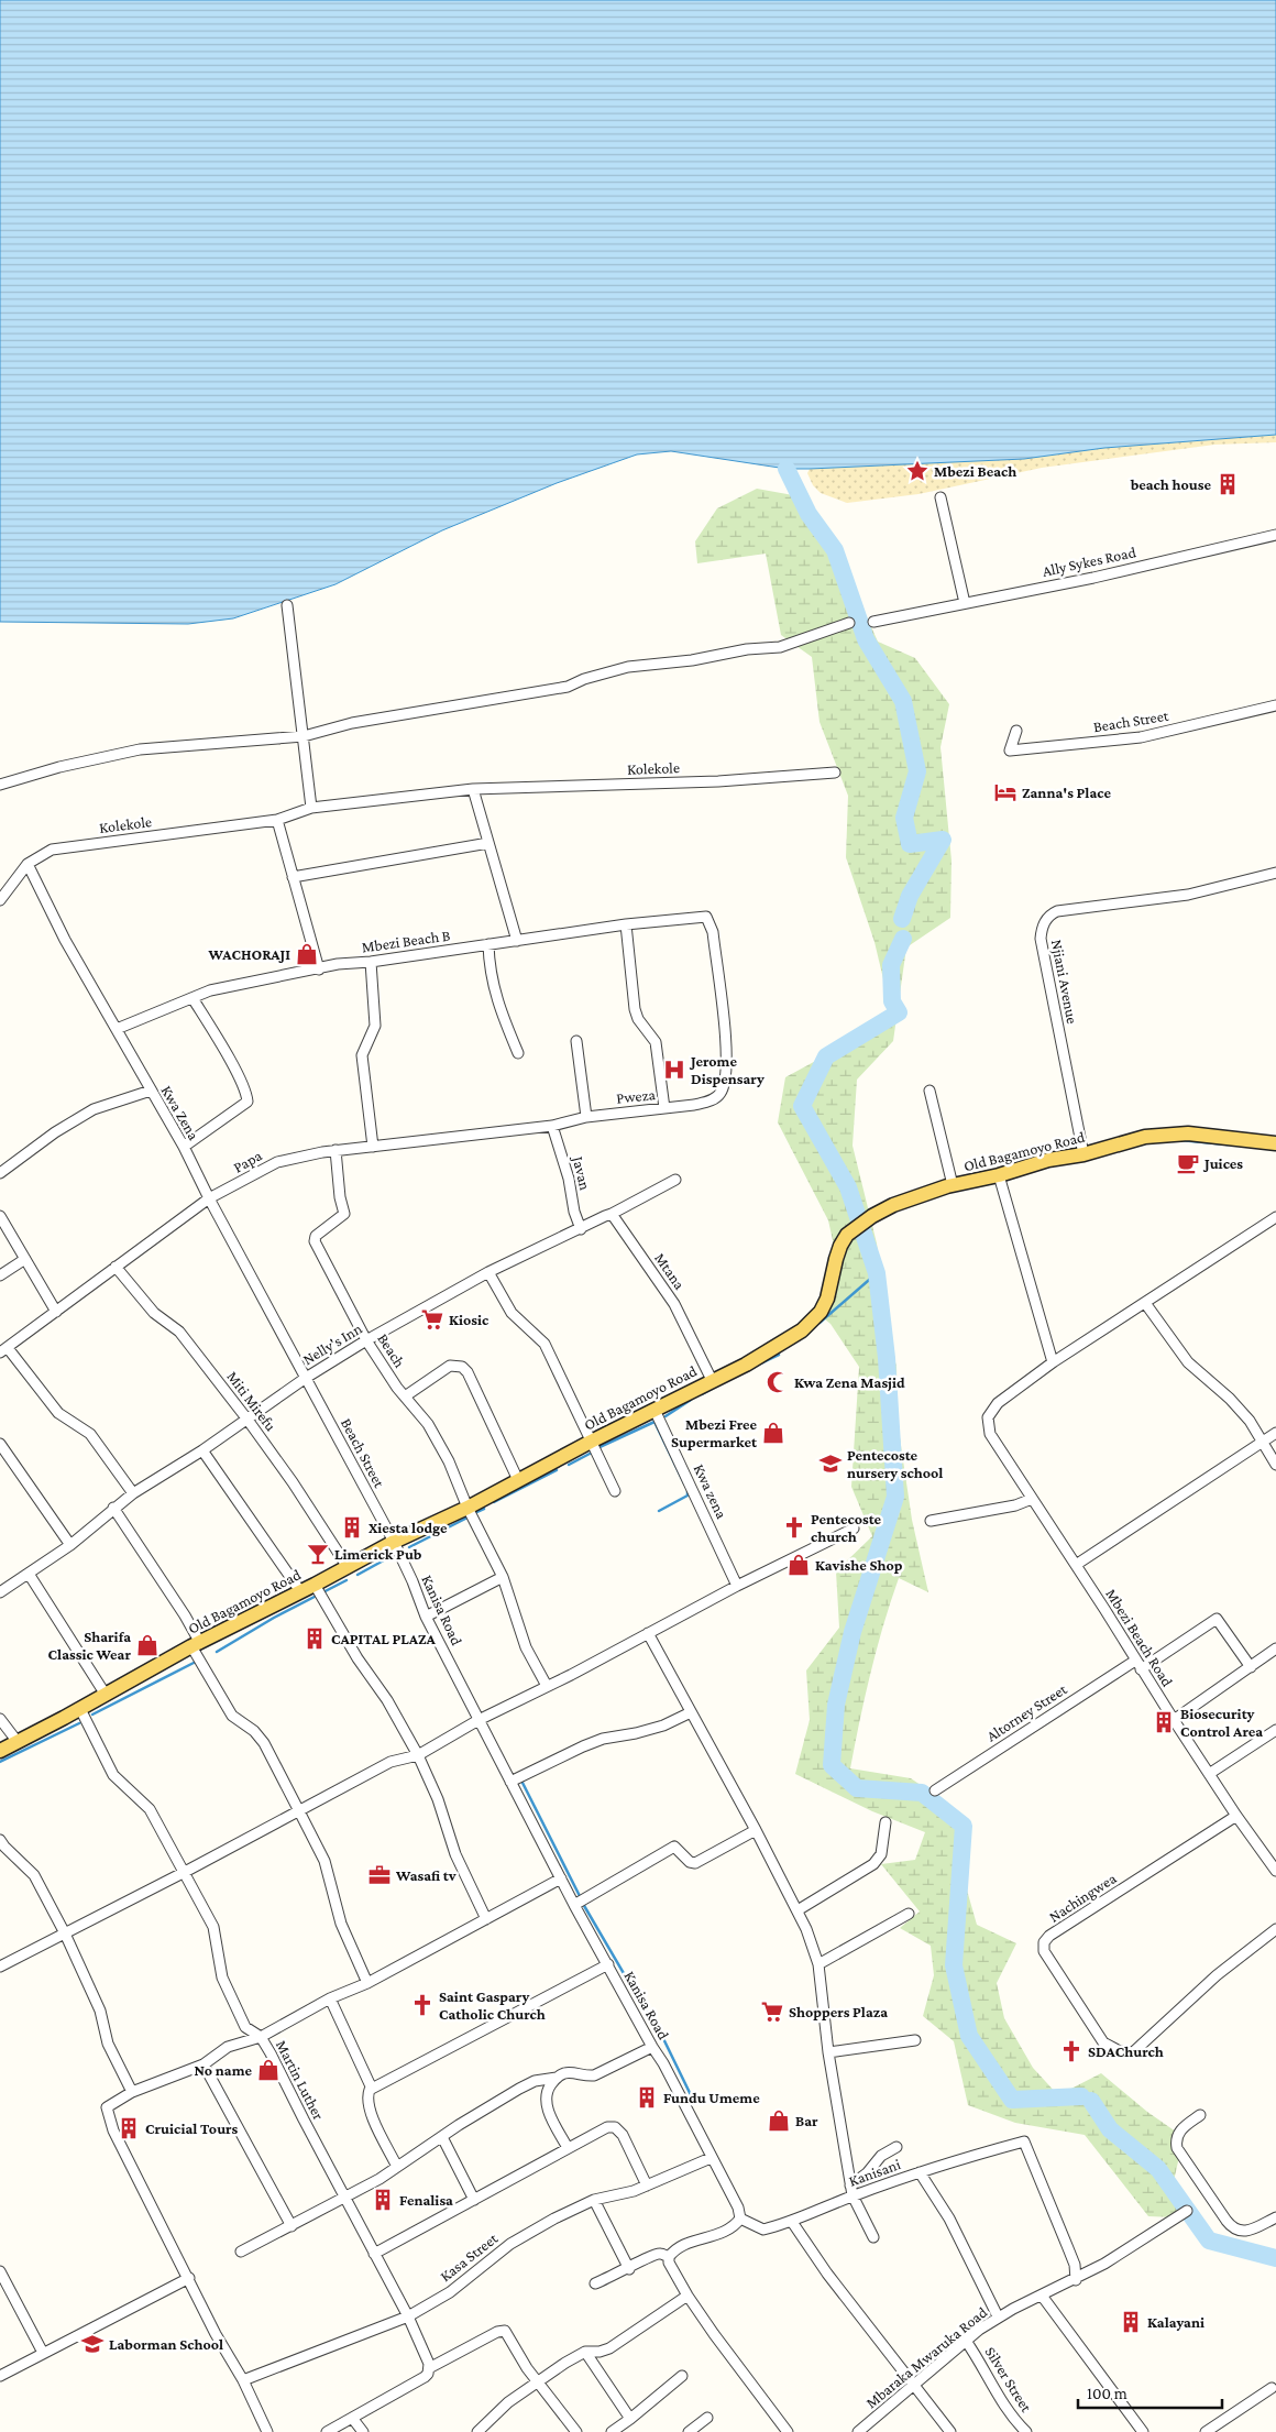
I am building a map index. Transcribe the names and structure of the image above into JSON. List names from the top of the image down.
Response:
{
  "streets": {
    "main road": ["Old Bagamoyo Road"],
    "street": [
      "Ally Sykes Road",
      "Beach Street",
      "Kolekole",
      "Mbezi Beach B",
      "Njiani Avenue",
      "Pweza",
      "Kwa Zena",
      "Papa",
      "Javan",
      "Mtana",
      "Nelly's Inn",
      "Beach",
      "Miti Mirefu",
      "Kwa zena",
      "Kanisa Road",
      "Mbezi Beach Road",
      "Altorney Street",
      "Nachingwea",
      "Martin Luther",
      "Kanisani",
      "Kasa Street",
      "Mbaraka Mwaruka Road",
      "Silver Street"
    ]
  },
  "crossings": [
    ["Beach Street", "Kwa Zena"],
    ["Beach Street", "Old Bagamoyo Road"],
    ["Beach Street", "Nelly's Inn"],
    ["Beach Street", "Kanisa Road"],
    ["Kolekole", "Kwa Zena"],
    ["Mbezi Beach B", "Pweza"],
    ["Mbezi Beach B", "Kwa Zena"],
    ["Njiani Avenue", "Old Bagamoyo Road"],
    ["Pweza", "Papa"],
    ["Pweza", "Javan"],
    ["Kwa Zena", "Papa"],
    ["Kwa Zena", "Nelly's Inn"],
    ["Old Bagamoyo Road", "Mtana"],
    ["Old Bagamoyo Road", "Beach"],
    ["Old Bagamoyo Road", "Miti Mirefu"],
    ["Old Bagamoyo Road", "Kwa zena"],
    ["Old Bagamoyo Road", "Kanisa Road"],
    ["Old Bagamoyo Road", "Martin Luther"],
    ["Papa", "Beach"],
    ["Papa", "Miti Mirefu"],
    ["Javan", "Nelly's Inn"],
    ["Nelly's Inn", "Beach"],
    ["Nelly's Inn", "Miti Mirefu"],
    ["Kanisa Road", "Kanisani"],
    ["Kanisa Road", "Kasa Street"],
    ["Mbezi Beach Road", "Altorney Street"],
    ["Mbezi Beach Road", "Nachingwea"],
    ["Martin Luther", "Kasa Street"],
    ["Kanisani", "Mbaraka Mwaruka Road"],
    ["Mbaraka Mwaruka Road", "Silver Street"]
  ],
  "places": {
    "place": ["Mbezi Beach"],
    "building": [
      "beach house",
      "Xiesta lodge",
      "CAPITAL PLAZA",
      "Biosecurity Control Area",
      "Fundu Umeme",
      "Cruicial Tours",
      "Fenalisa",
      "Kalayani"
    ],
    "hotel": ["Zanna's Place"],
    "shop": [
      "WACHORAJI",
      "Mbezi Free Supermarket",
      "Kavishe Shop",
      "Sharifa Classic Wear",
      "No name",
      "Bar"
    ],
    "hospital": ["Jerome Dispensary"],
    "cafe": ["Juices"],
    "supermarket": ["Kiosic", "Shoppers Plaza"],
    "mosque": ["Kwa Zena Masjid"],
    "school or university": ["Pentecoste nursery school", "Laborman School"],
    "church": ["Pentecoste church", "Saint Gaspary Catholic Church", "SDAChurch"],
    "bar": ["Limerick Pub"],
    "office": ["Wasafi tv"]
  },
  "scale_bar": "100 m"
}
